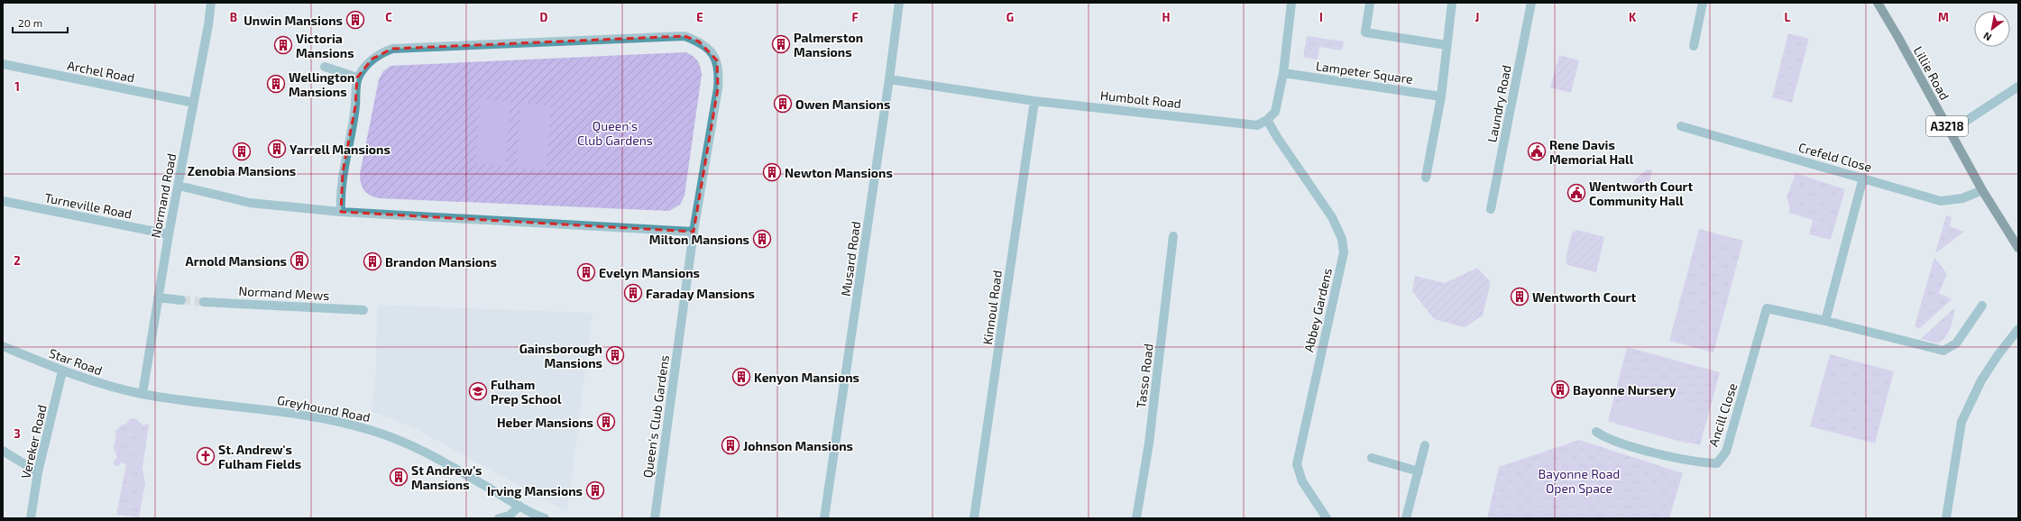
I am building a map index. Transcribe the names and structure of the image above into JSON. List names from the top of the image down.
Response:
{
  "streets": {
    "main road": ["Lillie Road", "A3218"],
    "street": [
      "Archel Road",
      "Lampeter Square",
      "Humbolt Road",
      "Laundry Road",
      "Crefeld Close",
      "Normand Road",
      "Turneville Road",
      "Musard Road",
      "Normand Mews",
      "Kinnoul Road",
      "Abbey Gardens",
      "Star Road",
      "Tasso Road",
      "Greyhound Road",
      "Ancill Close",
      "Queen's Club Gardens",
      "Vereker Road"
    ]
  },
  "crossings": [
    ["Archel Road", "Normand Road"],
    ["Lillie Road", "Crefeld Close"],
    ["Humbolt Road", "Musard Road"],
    ["Humbolt Road", "Kinnoul Road"],
    ["Humbolt Road", "Abbey Gardens"],
    ["Normand Road", "Turneville Road"],
    ["Normand Road", "Star Road"],
    ["Normand Road", "Greyhound Road"],
    ["Star Road", "Greyhound Road"],
    ["Star Road", "Vereker Road"]
  ],
  "parks": ["Queen's Club Gardens", "Bayonne Road Open Space"],
  "places": {
    "building": [
      "Unwin Mansions",
      "Palmerston Mansions",
      "Victoria Mansions",
      "Wellington Mansions",
      "Owen Mansions",
      "Yarrell Mansions",
      "Zenobia Mansions",
      "Newton Mansions",
      "Milton Mansions",
      "Arnold Mansions",
      "Brandon Mansions",
      "Evelyn Mansions",
      "Faraday Mansions",
      "Wentworth Court",
      "Gainsborough Mansions",
      "Kenyon Mansions",
      "Bayonne Nursery",
      "Heber Mansions",
      "Johnson Mansions",
      "St Andrew's Mansions",
      "Irving Mansions"
    ],
    "public building": ["Rene Davis Memorial Hall", "Wentworth Court Community Hall"],
    "school or university": ["Fulham Prep School"],
    "church": ["St. Andrew's Fulham Fields"]
  },
  "scale_bar": "20 m",
  "north": "bottom left",
  "grid": {
    "columns": [
      "B",
      "C",
      "D",
      "E",
      "F",
      "G",
      "H",
      "I",
      "J",
      "K",
      "L",
      "M"
    ],
    "rows": ["1", "2", "3"]
  }
}
